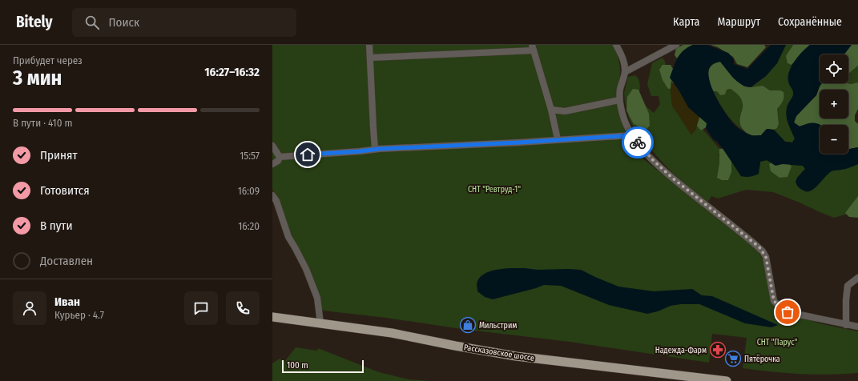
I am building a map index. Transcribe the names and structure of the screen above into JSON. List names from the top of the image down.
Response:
{
  "streets": {
    "main road": ["Рассказовское шоссе"]
  },
  "parks": ["СНТ \"Ревтруд-1\"", "СНТ \"Парус\""],
  "places": {
    "shop": ["Мильстрим"],
    "pharmacy": ["Надежда-Фарм"],
    "supermarket": ["Пятёрочка"]
  },
  "scale_bar": "100 m",
  "page": {
    "header": "Bitely",
    "search": "Поиск",
    "nav": ["Карта", "Маршрут", "Сохранённые"],
    "heading": ["3 мин", "Прибудет через", "16:27–16:32"],
    "panel": ["Иван", "Курьер · 4.7"],
    "map_buttons": ["+", "−"],
    "bar": "В пути · 410 m",
    "list": [
      ["Принят", "15:57"],
      ["Готовится", "16:09"],
      ["В пути", "16:20"],
      "Доставлен"
    ],
    "scale": "100 m"
  }
}
